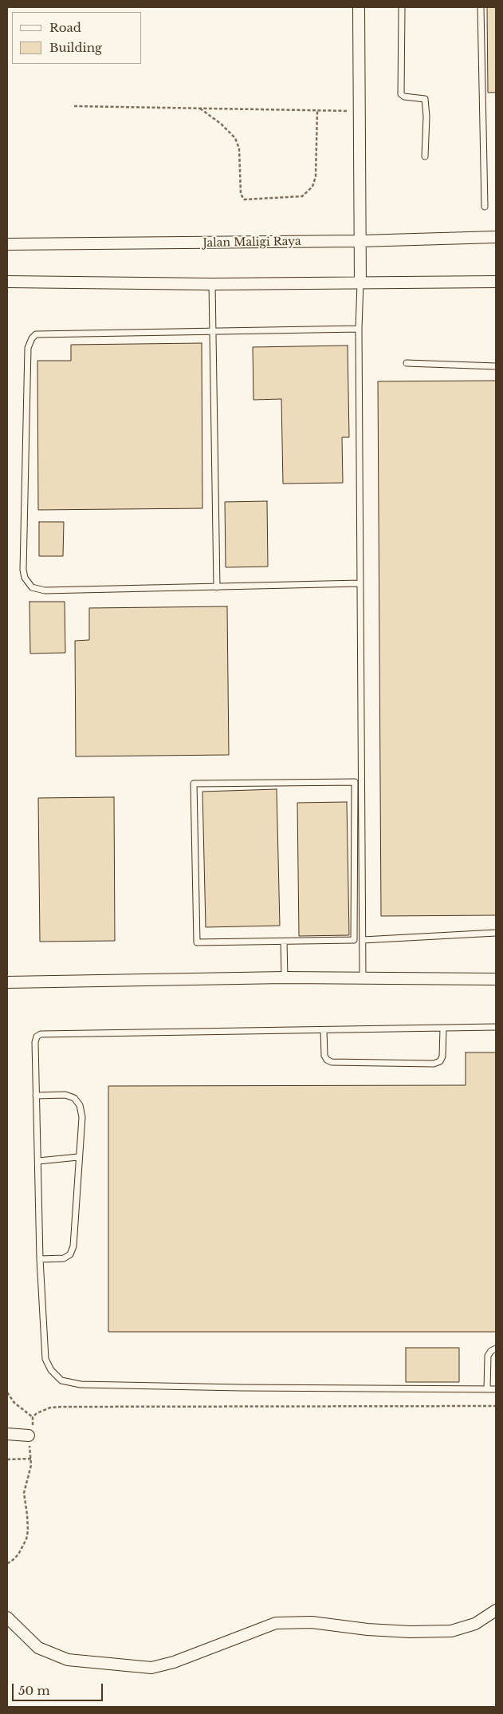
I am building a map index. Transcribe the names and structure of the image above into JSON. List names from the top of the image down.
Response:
{
  "streets": {
    "street": ["Jalan Maligi Raya"]
  },
  "legend": ["Road", "Building"],
  "scale_bar": "50 m"
}
